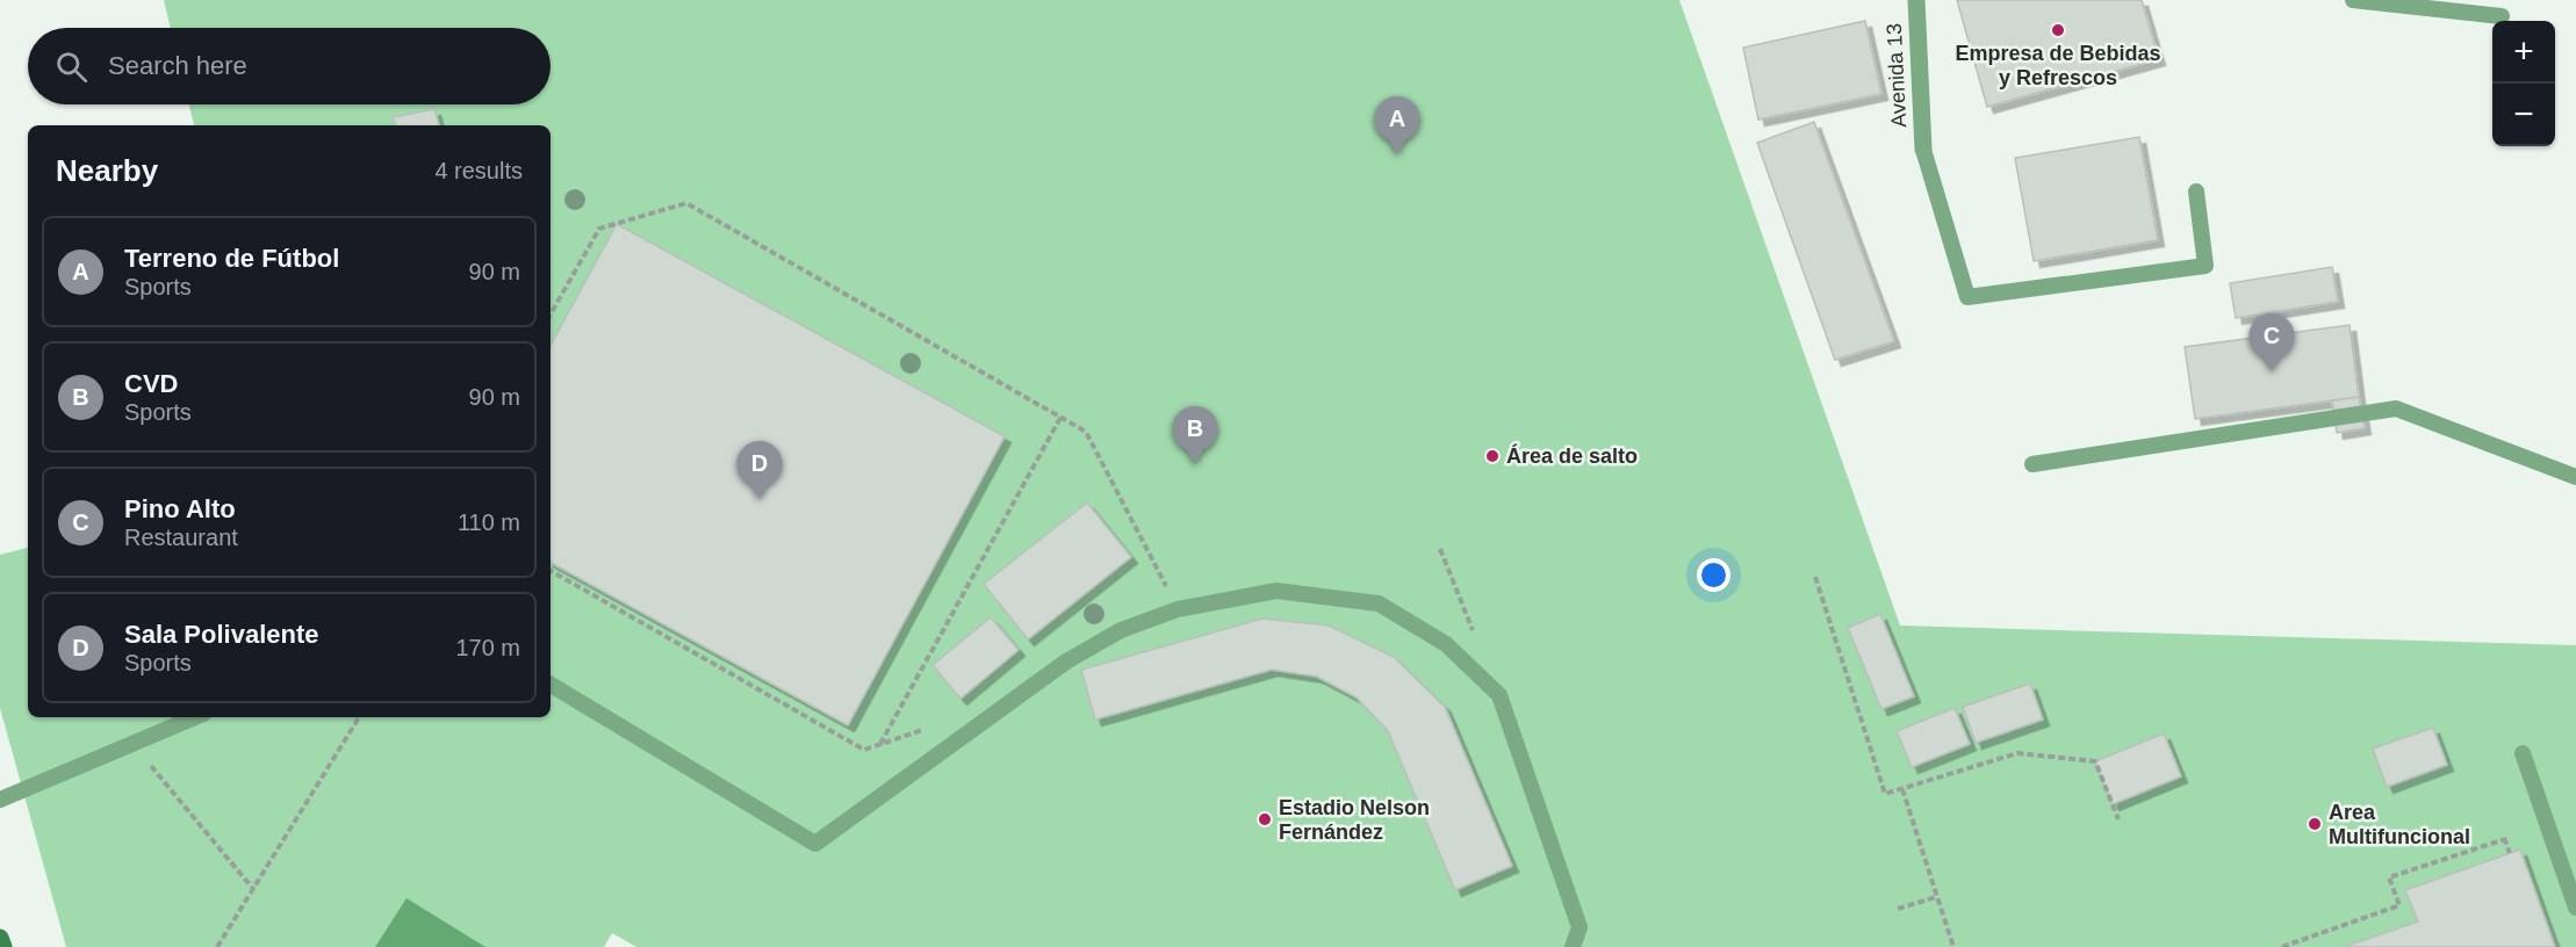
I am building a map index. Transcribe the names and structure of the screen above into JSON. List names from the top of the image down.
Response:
{
  "streets": {
    "street": ["Avenida 13"]
  },
  "places": [
    "Empresa de Bebidas y Refrescos",
    "Área de salto",
    "Estadio Nelson Fernández",
    "Area Multifuncional"
  ],
  "page": {
    "map_buttons": ["+", "−"],
    "search": "Search here",
    "pins": [
      "A",
      "C",
      "B",
      "D"
    ],
    "heading": ["Nearby", "4 results"],
    "list": [
      {
        "mark": "A",
        "name": "Terreno de Fútbol",
        "note": "Sports",
        "value": "90 m"
      },
      {
        "mark": "B",
        "name": "CVD",
        "note": "Sports",
        "value": "90 m"
      },
      {
        "mark": "C",
        "name": "Pino Alto",
        "note": "Restaurant",
        "value": "110 m"
      },
      {
        "mark": "D",
        "name": "Sala Polivalente",
        "note": "Sports",
        "value": "170 m"
      }
    ]
  }
}
